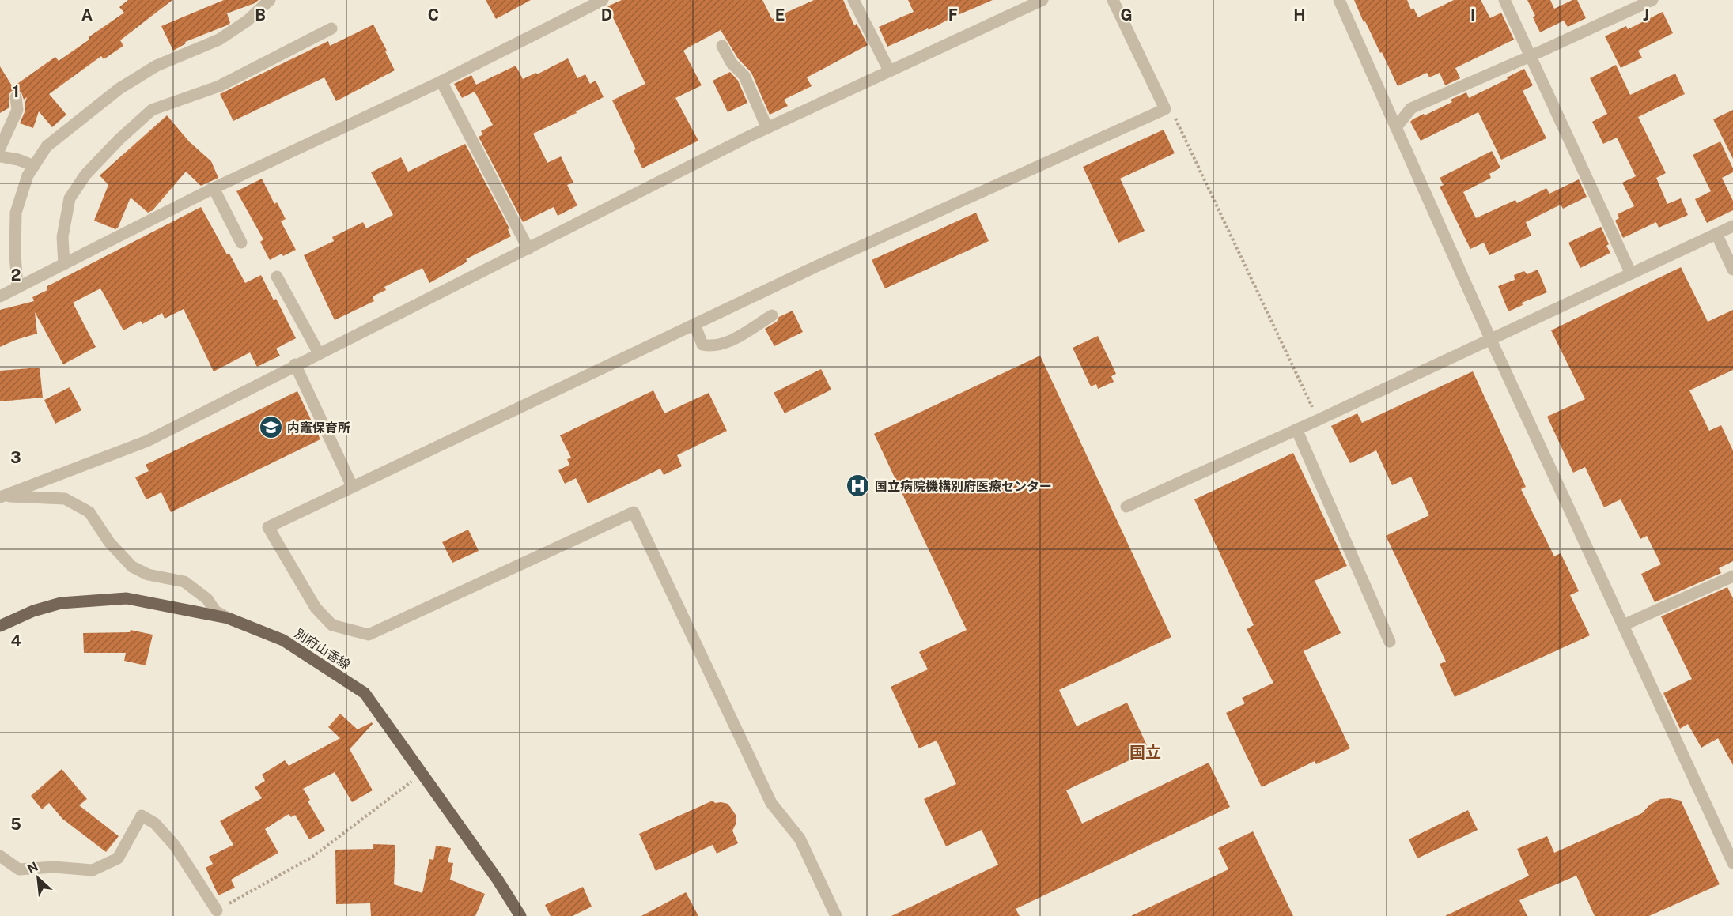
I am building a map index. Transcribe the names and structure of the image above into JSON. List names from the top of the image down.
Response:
{
  "streets": {
    "main road": ["別府山香線"]
  },
  "districts": ["国立"],
  "places": {
    "school or university": ["内竈保育所"],
    "hospital": ["国立病院機構別府医療センター"]
  },
  "north": "top left",
  "grid": {
    "columns": [
      "A",
      "B",
      "C",
      "D",
      "E",
      "F",
      "G",
      "H",
      "I",
      "J"
    ],
    "rows": [
      "1",
      "2",
      "3",
      "4",
      "5"
    ]
  }
}
